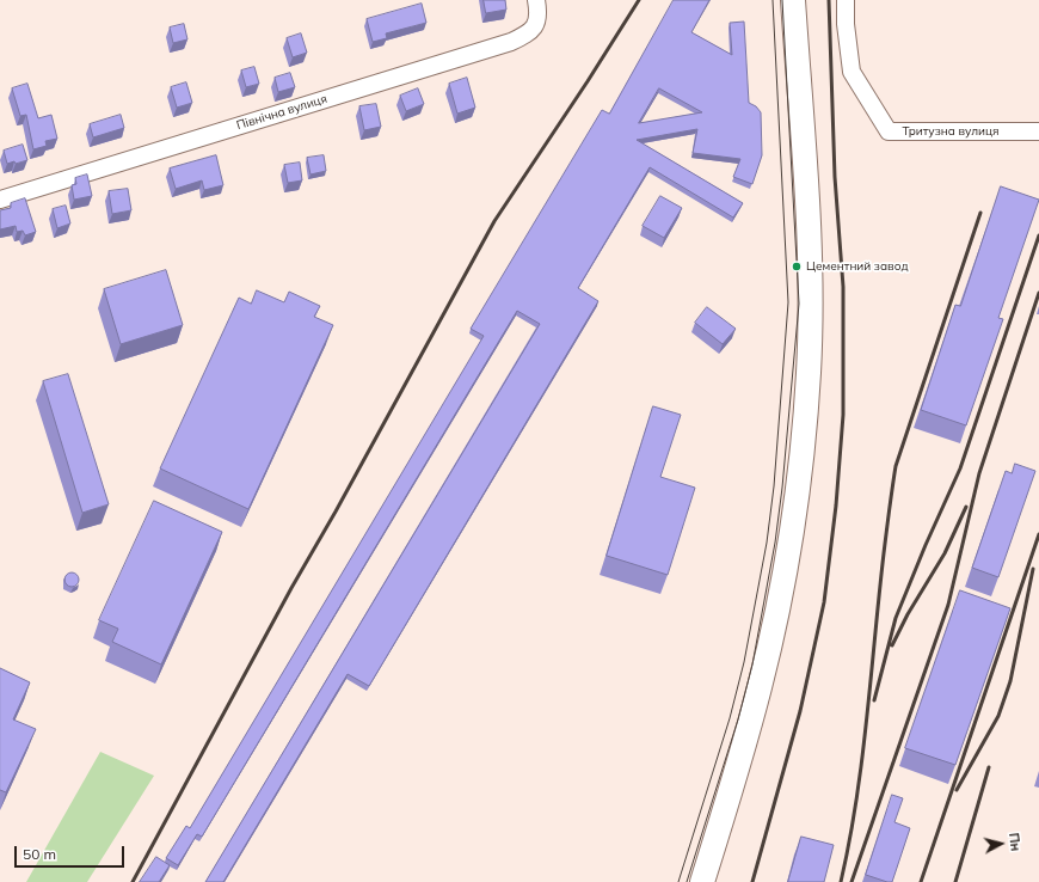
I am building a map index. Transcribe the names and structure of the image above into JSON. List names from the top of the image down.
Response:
{
  "streets": {
    "street": ["Північна вулиця", "Тритузна вулиця"]
  },
  "places": ["Цементний завод"],
  "scale_bar": "50 m",
  "north": "right"
}
